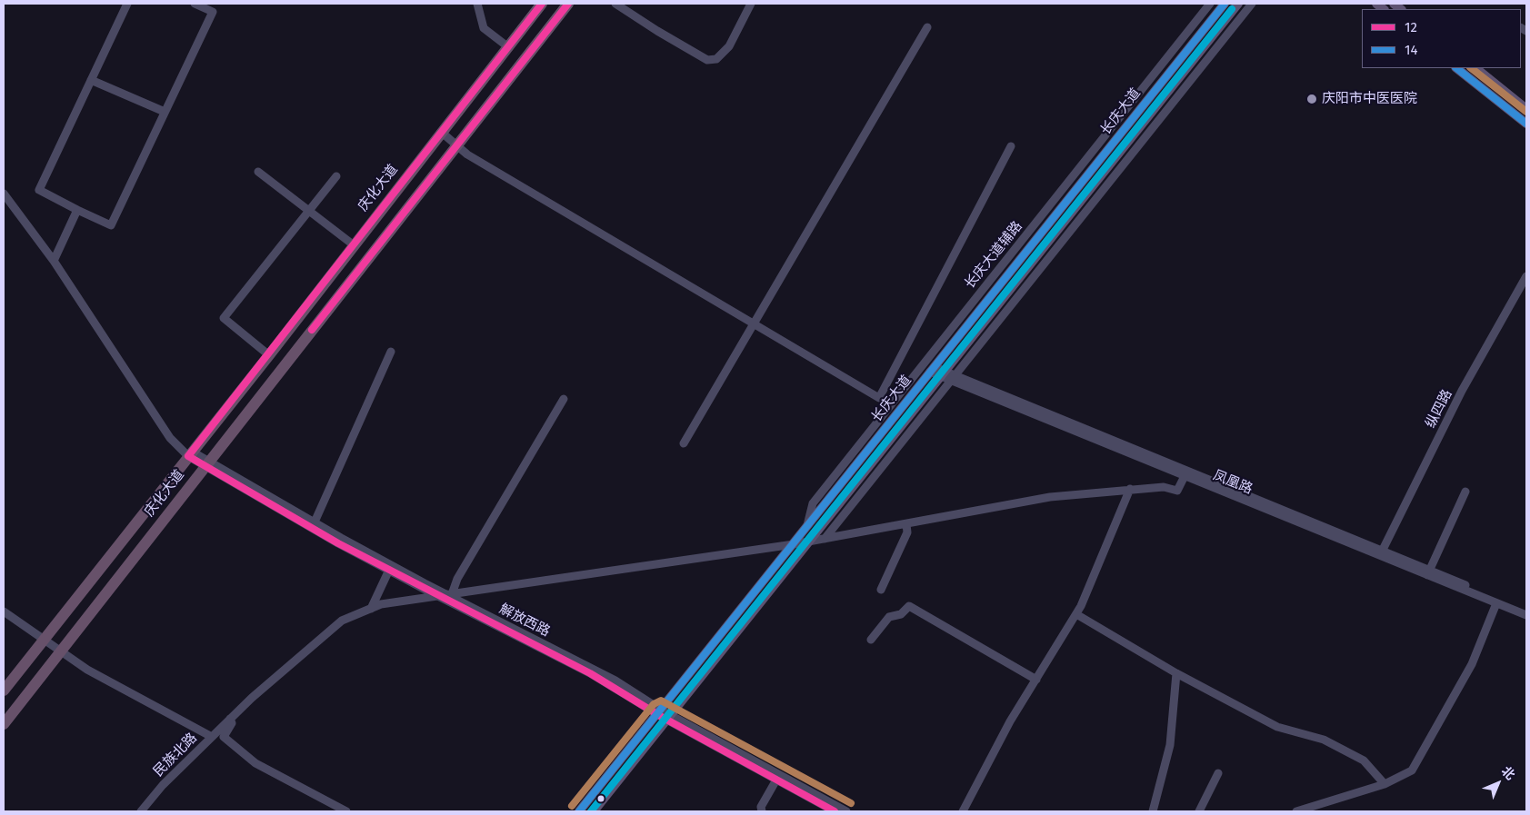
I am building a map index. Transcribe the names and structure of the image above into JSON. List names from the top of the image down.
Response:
{
  "streets": {
    "highway": ["庆化大道"],
    "main road": ["长庆大道"],
    "street": [
      "长庆大道辅路",
      "纵四路",
      "凤凰路",
      "解放西路",
      "民族北路"
    ]
  },
  "crossings": [
    ["长庆大道", "长庆大道辅路"],
    ["长庆大道", "凤凰路"],
    ["长庆大道", "解放西路"],
    ["庆化大道", "解放西路"],
    ["纵四路", "凤凰路"]
  ],
  "places": ["庆阳市中医医院"],
  "lines": ["transit line 12", "transit line 14"],
  "legend": ["12", "14"],
  "north": "top right"
}
